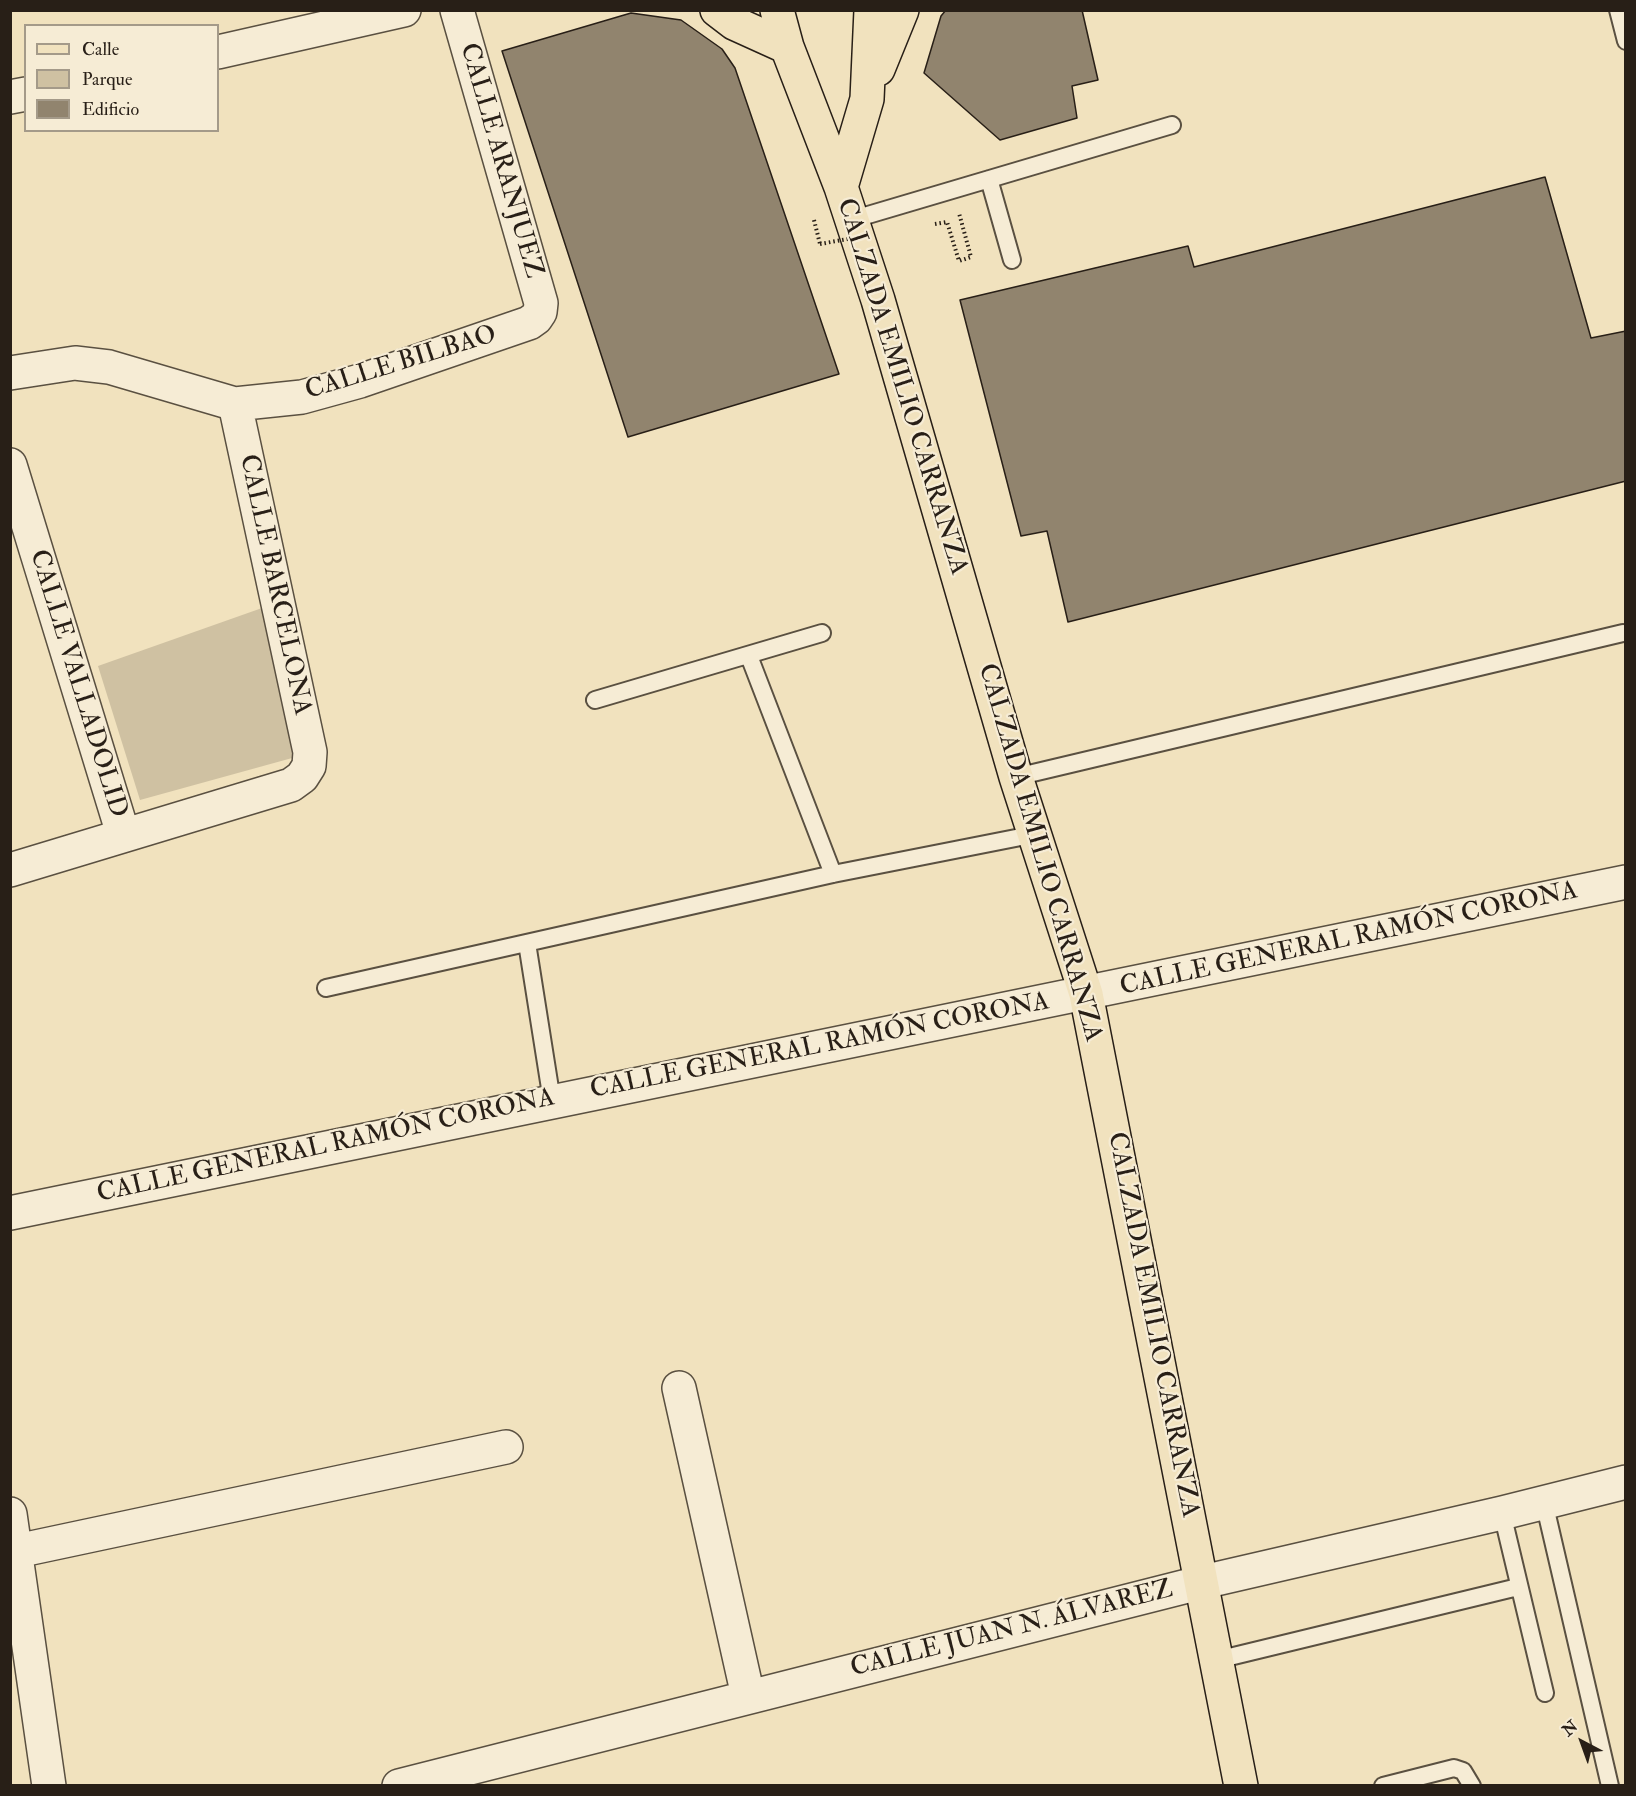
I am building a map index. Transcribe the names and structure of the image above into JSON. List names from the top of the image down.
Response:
{
  "streets": {
    "main road": ["CALZADA EMILIO CARRANZA"],
    "street": [
      "CALLE ARANJUEZ",
      "CALLE BILBAO",
      "CALLE BARCELONA",
      "CALLE VALLADOLID",
      "CALLE GENERAL RAMÓN CORONA",
      "CALLE JUAN N. ÁLVAREZ"
    ]
  },
  "crossings": [
    ["CALLE ARANJUEZ", "CALLE BILBAO"],
    ["CALLE BILBAO", "CALLE BARCELONA"],
    ["CALZADA EMILIO CARRANZA", "CALLE GENERAL RAMÓN CORONA"],
    ["CALZADA EMILIO CARRANZA", "CALLE JUAN N. ÁLVAREZ"],
    ["CALLE BARCELONA", "CALLE VALLADOLID"]
  ],
  "legend": ["Calle", "Parque", "Edificio"],
  "north": "top left"
}
